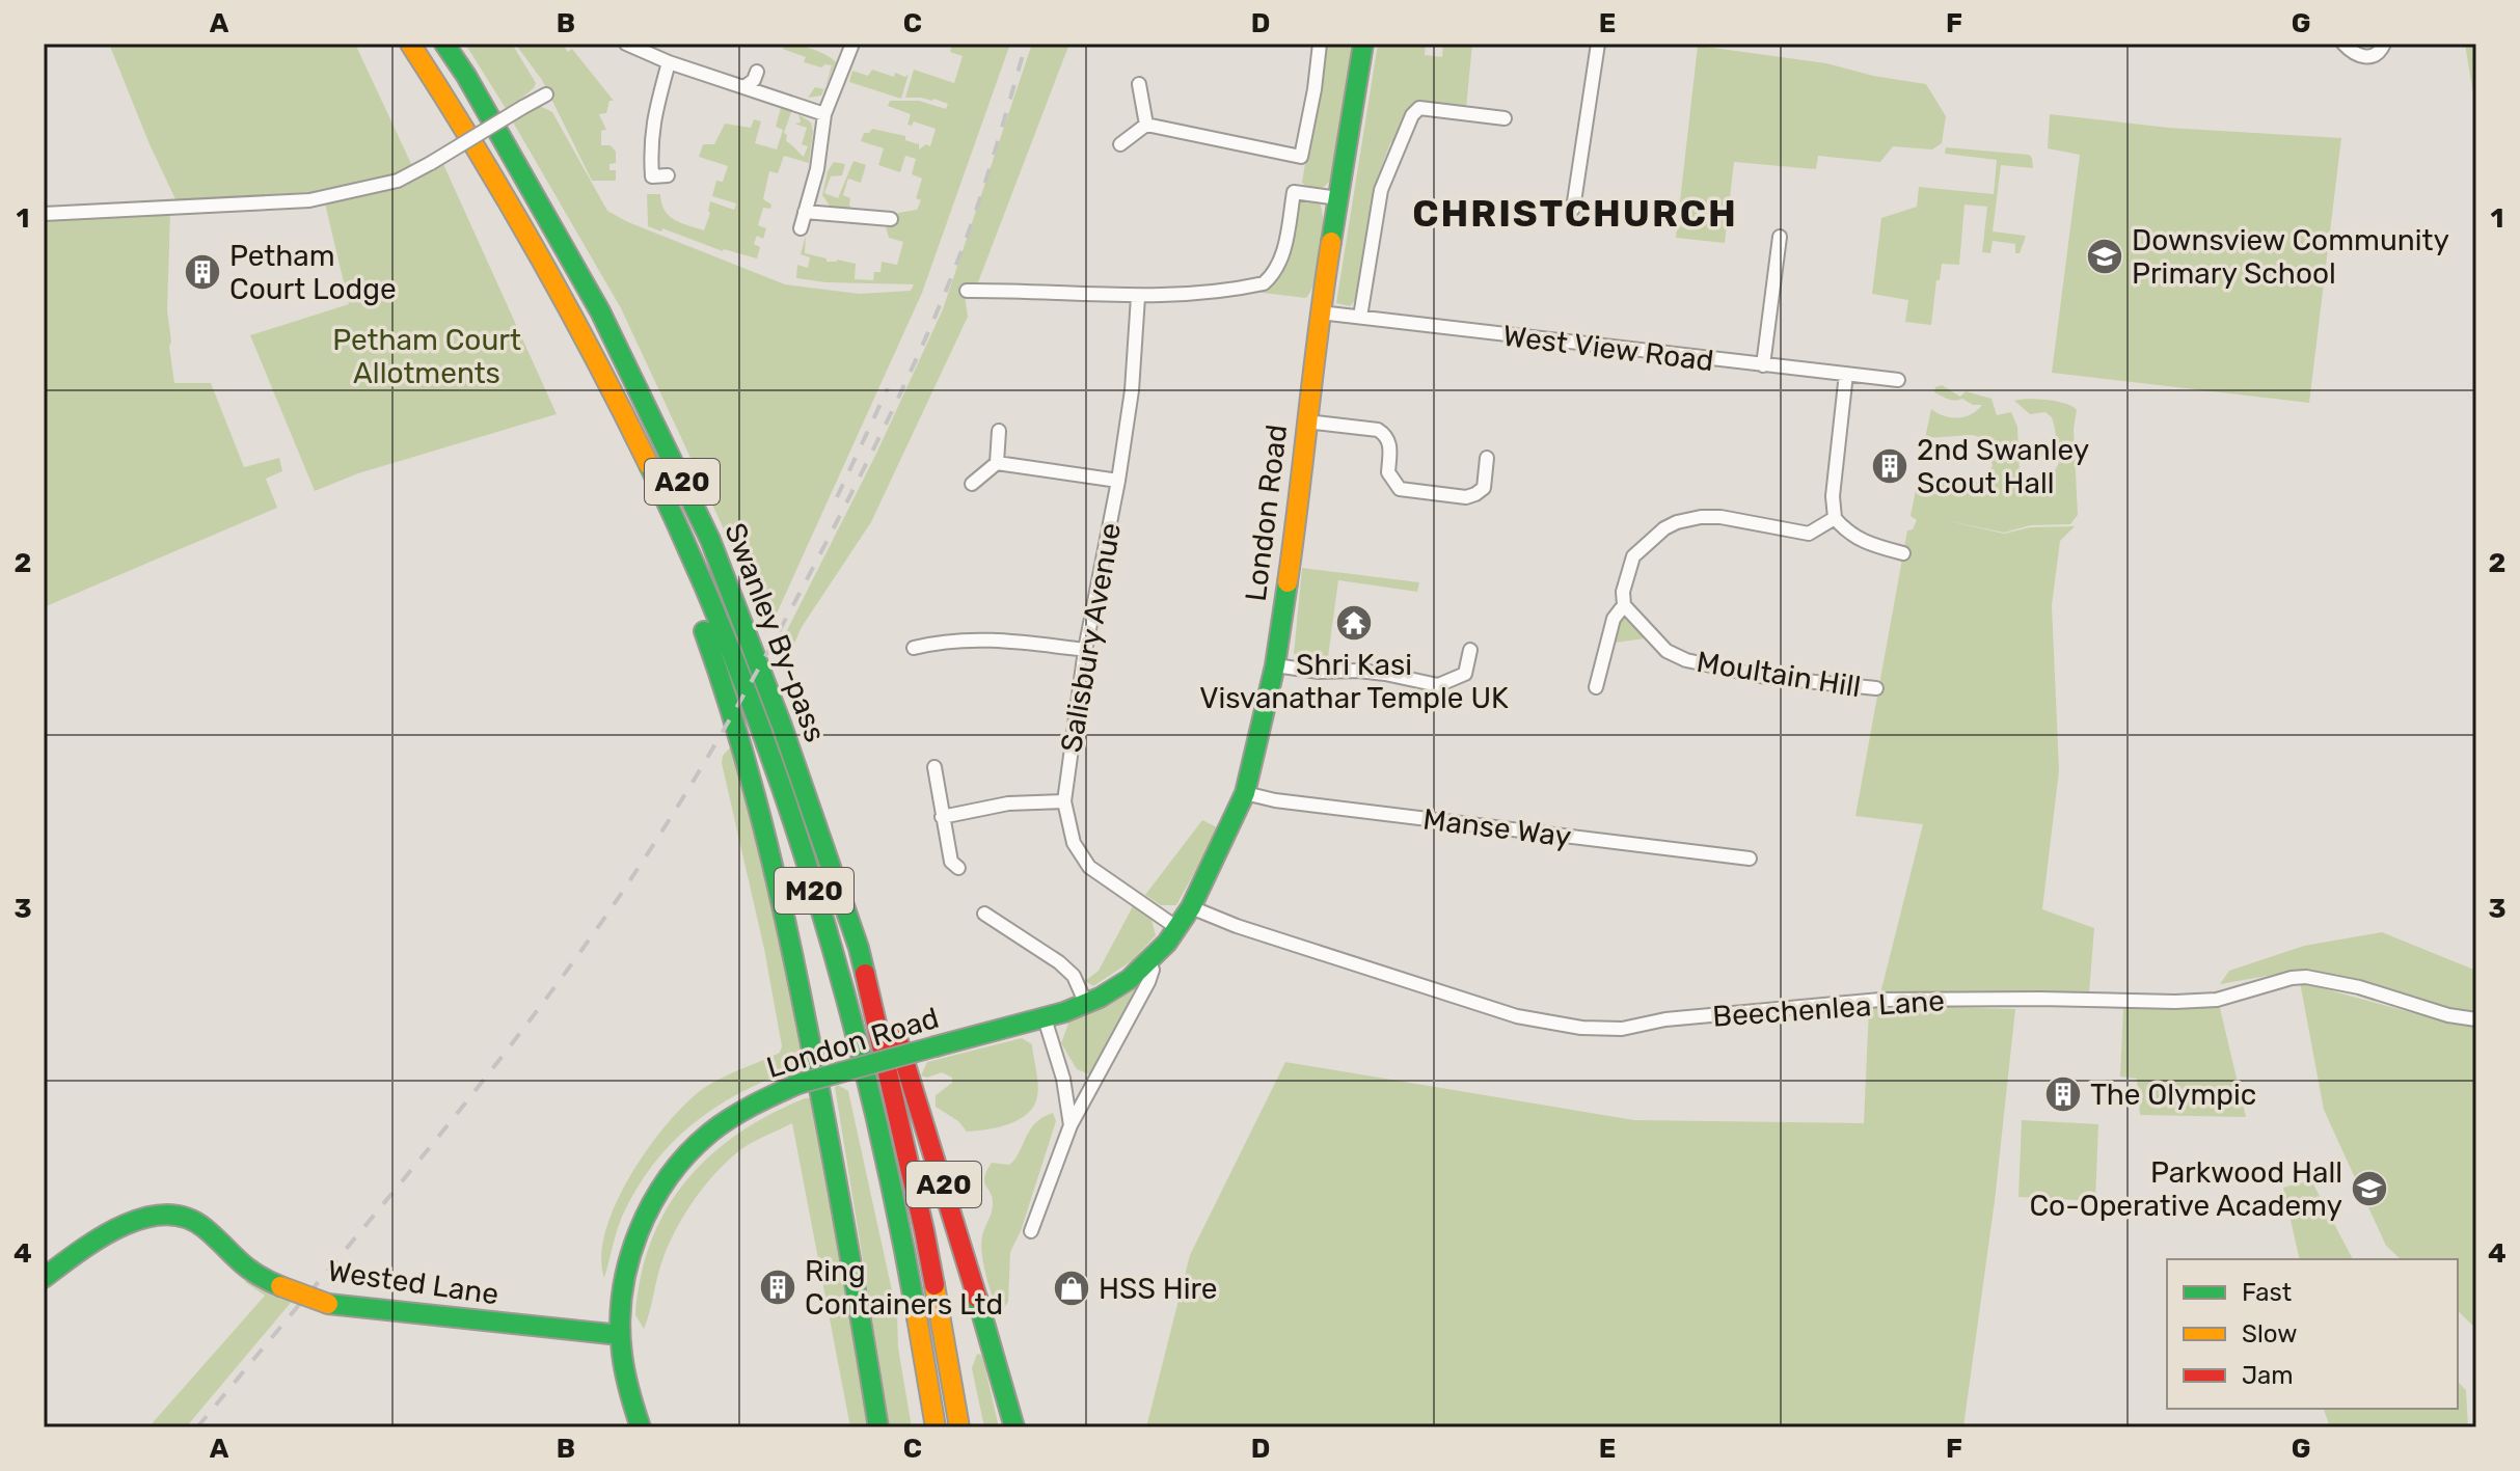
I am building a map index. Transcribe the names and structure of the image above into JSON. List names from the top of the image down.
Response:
{
  "streets": {
    "main road": [
      "A20",
      "London Road",
      "Swanley By-pass",
      "M20",
      "Wested Lane"
    ],
    "street": [
      "West View Road",
      "Salisbury Avenue",
      "Moultain Hill",
      "Manse Way",
      "Beechenlea Lane"
    ]
  },
  "crossings": [
    ["West View Road", "London Road"],
    ["A20", "Swanley By-pass"],
    ["A20", "M20"],
    ["London Road", "Salisbury Avenue"],
    ["London Road", "Manse Way"],
    ["London Road", "Beechenlea Lane"],
    ["London Road", "Wested Lane"],
    ["Swanley By-pass", "M20"]
  ],
  "districts": ["CHRISTCHURCH"],
  "parks": ["Petham Court Allotments"],
  "places": {
    "school or university": ["Downsview Community Primary School", "Parkwood Hall Co-Operative Academy"],
    "building": [
      "Petham Court Lodge",
      "2nd Swanley Scout Hall",
      "The Olympic",
      "Ring Containers Ltd"
    ],
    "temple": ["Shri Kasi Visvanathar Temple UK"],
    "shop": ["HSS Hire"]
  },
  "legend": ["Fast", "Slow", "Jam"],
  "grid": {
    "columns": [
      "A",
      "B",
      "C",
      "D",
      "E",
      "F",
      "G"
    ],
    "rows": [
      "1",
      "2",
      "3",
      "4"
    ]
  }
}
